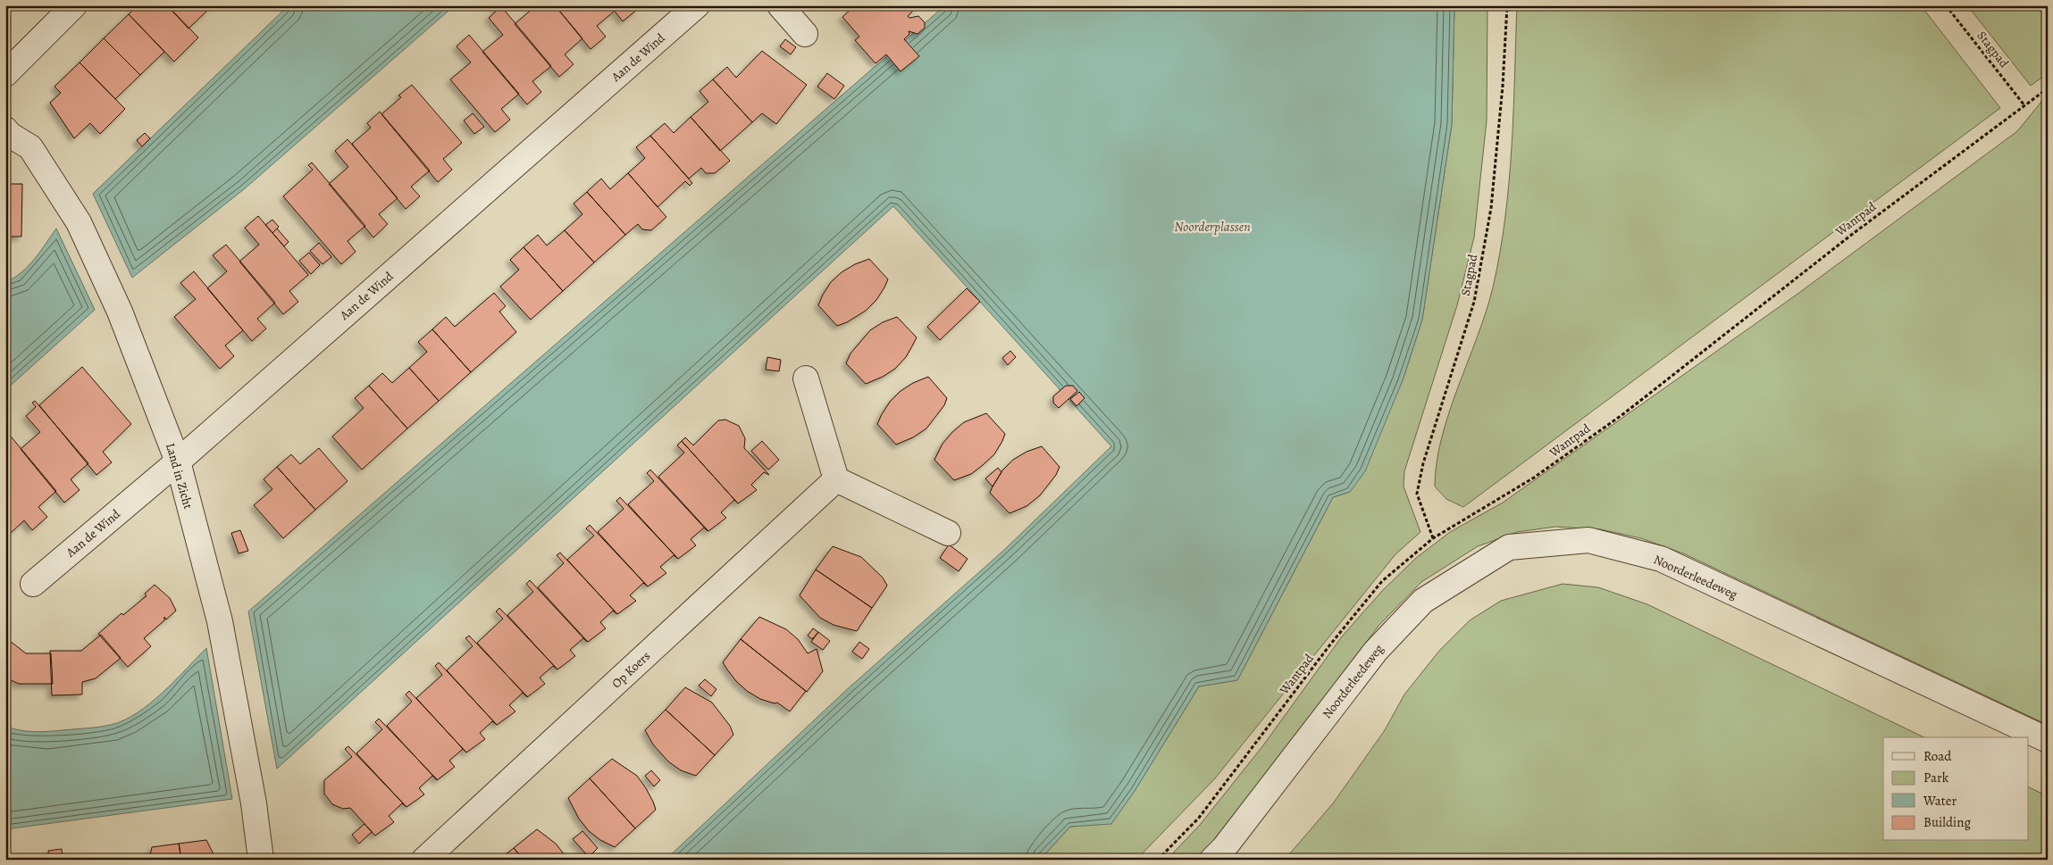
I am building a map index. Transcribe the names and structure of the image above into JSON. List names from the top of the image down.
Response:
{
  "streets": {
    "street": [
      "Aan de Wind",
      "Land in Zicht",
      "Noorderleedeweg",
      "Op Koers"
    ],
    "path": ["Stagpad", "Wantpad"]
  },
  "crossings": [
    ["Stagpad", "Wantpad"],
    ["Aan de Wind", "Land in Zicht"]
  ],
  "water": ["Noorderplassen"],
  "legend": [
    "Road",
    "Park",
    "Water",
    "Building"
  ]
}
